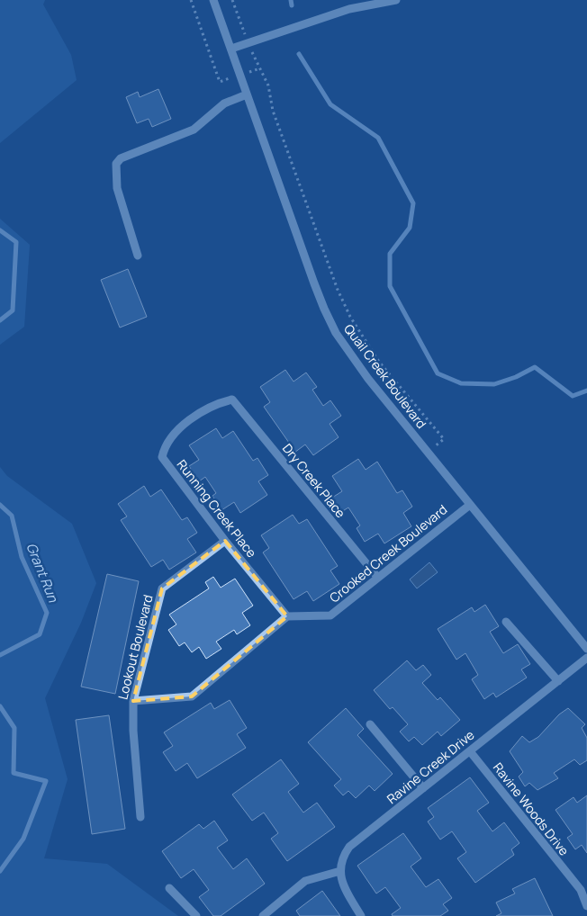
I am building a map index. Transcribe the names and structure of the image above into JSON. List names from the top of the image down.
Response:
{
  "streets": {
    "street": [
      "Quail Creek Boulevard",
      "Dry Creek Place",
      "Running Creek Place",
      "Crooked Creek Boulevard",
      "Lookout Boulevard",
      "Ravine Creek Drive",
      "Ravine Woods Drive"
    ]
  },
  "crossings": [
    ["Quail Creek Boulevard", "Crooked Creek Boulevard"],
    ["Dry Creek Place", "Running Creek Place"],
    ["Dry Creek Place", "Crooked Creek Boulevard"],
    ["Running Creek Place", "Crooked Creek Boulevard"],
    ["Running Creek Place", "Lookout Boulevard"],
    ["Ravine Creek Drive", "Ravine Woods Drive"]
  ],
  "water": ["Grant Run"]
}
